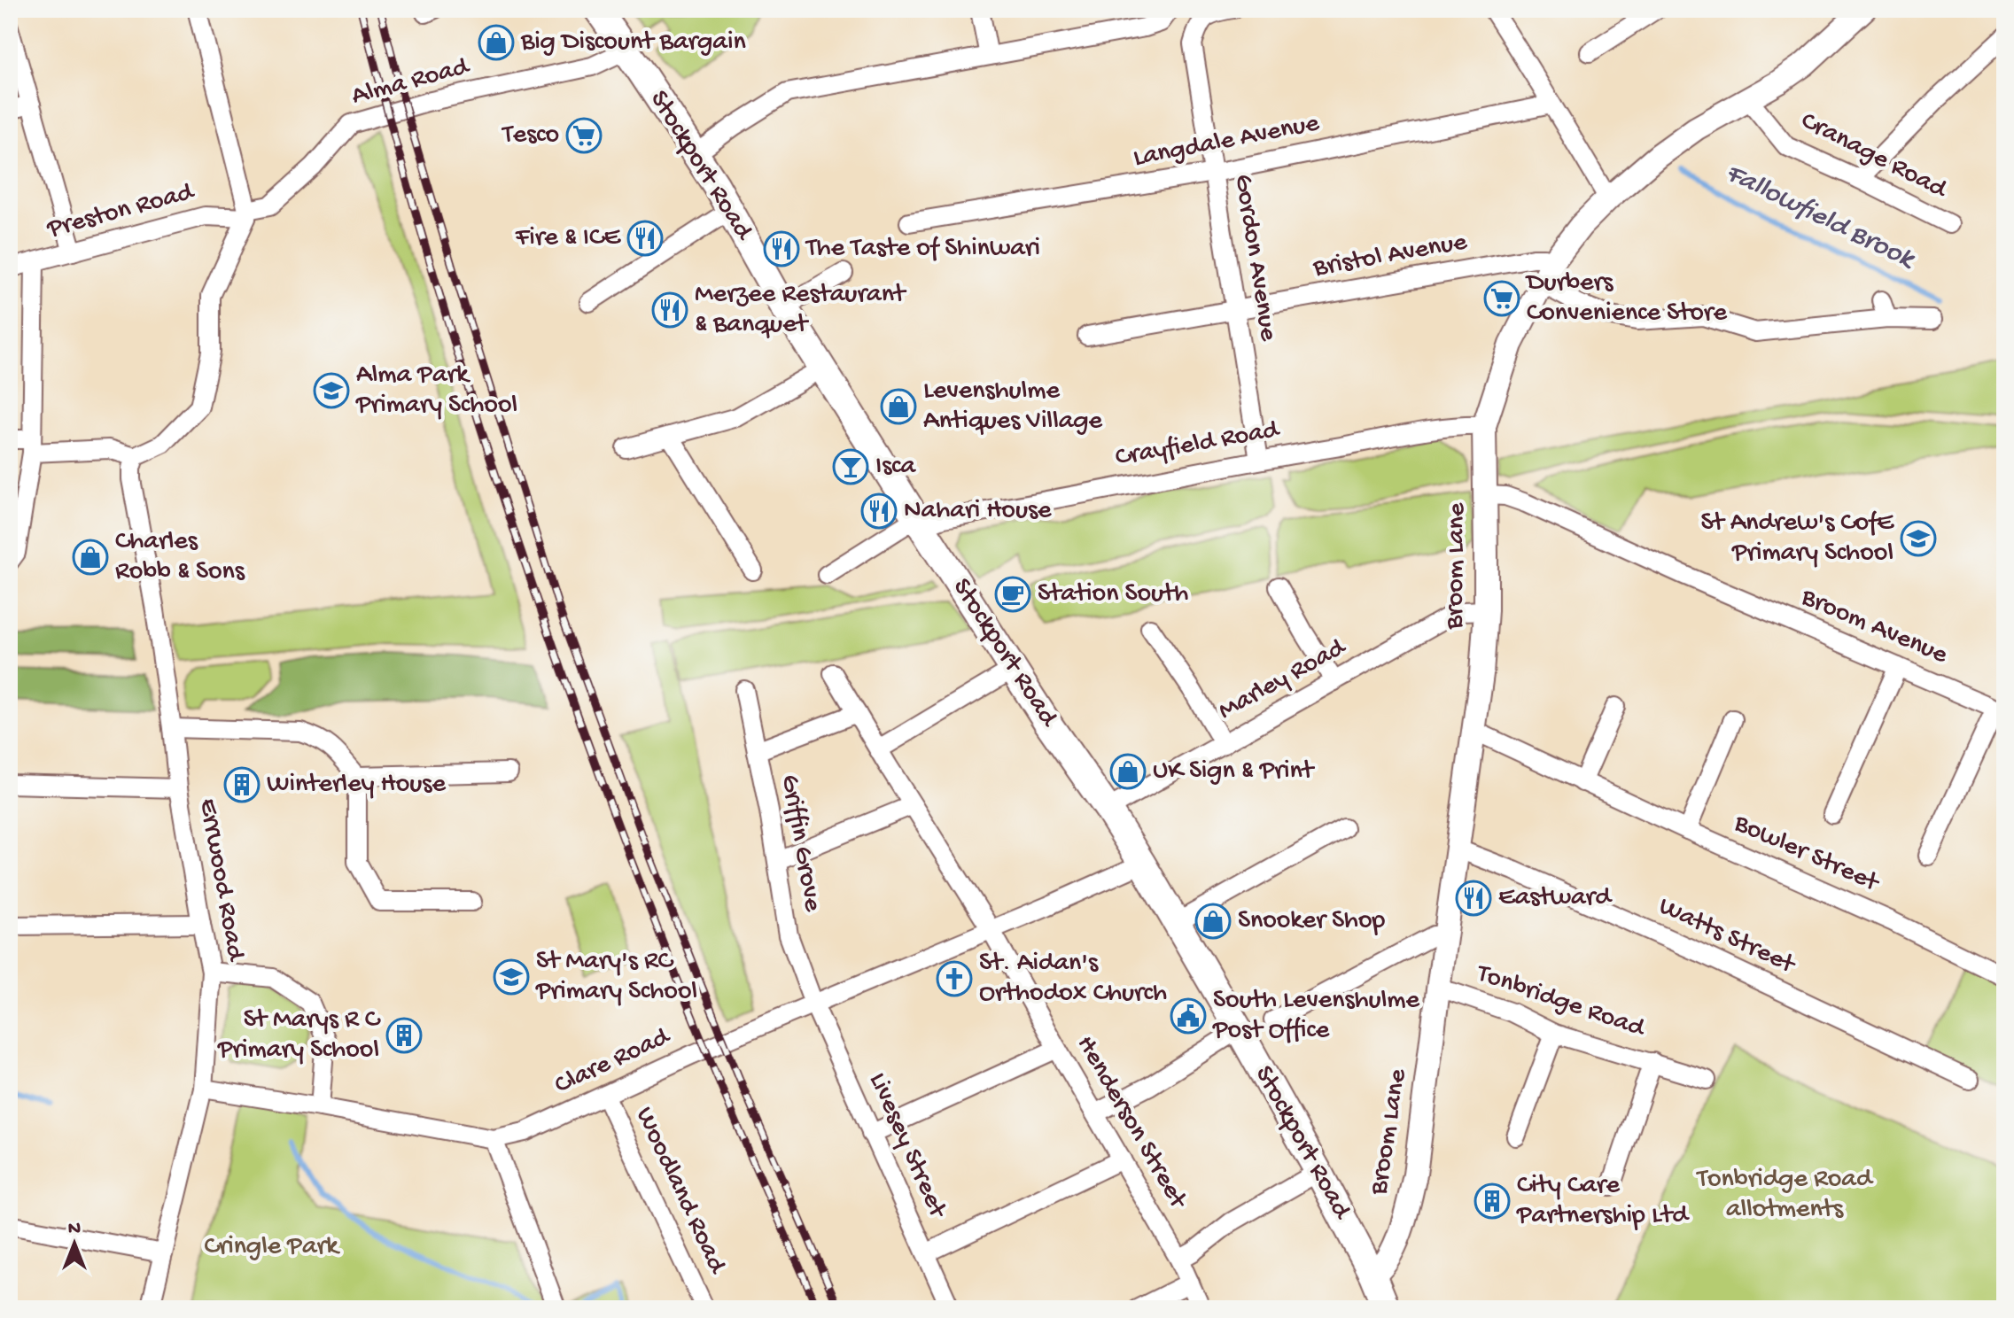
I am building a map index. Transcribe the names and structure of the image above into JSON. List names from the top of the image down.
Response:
{
  "streets": {
    "highway": ["Stockport Road"],
    "main road": ["Broom Lane"],
    "street": [
      "Alma Road",
      "Langdale Avenue",
      "Cranage Road",
      "Preston Road",
      "Bristol Avenue",
      "Gordon Avenue",
      "Crayfield Road",
      "Broom Avenue",
      "Marley Road",
      "Griffin Grove",
      "Bowler Street",
      "Errwood Road",
      "Watts Street",
      "Tonbridge Road",
      "Clare Road",
      "Henderson Street",
      "Livesey Street",
      "Woodland Road"
    ]
  },
  "crossings": [
    ["Alma Road", "Stockport Road"],
    ["Alma Road", "Preston Road"],
    ["Langdale Avenue", "Gordon Avenue"],
    ["Cranage Road", "Broom Lane"],
    ["Stockport Road", "Crayfield Road"],
    ["Stockport Road", "Broom Lane"],
    ["Stockport Road", "Marley Road"],
    ["Stockport Road", "Clare Road"],
    ["Bristol Avenue", "Gordon Avenue"],
    ["Bristol Avenue", "Broom Lane"],
    ["Gordon Avenue", "Crayfield Road"],
    ["Crayfield Road", "Broom Lane"],
    ["Broom Lane", "Broom Avenue"],
    ["Broom Lane", "Marley Road"],
    ["Broom Lane", "Bowler Street"],
    ["Broom Lane", "Watts Street"],
    ["Broom Lane", "Tonbridge Road"],
    ["Griffin Grove", "Clare Road"],
    ["Griffin Grove", "Livesey Street"],
    ["Errwood Road", "Clare Road"],
    ["Clare Road", "Henderson Street"],
    ["Clare Road", "Livesey Street"],
    ["Clare Road", "Woodland Road"]
  ],
  "water": ["Fallowfield Brook"],
  "parks": ["Tonbridge Road allotments", "Cringle Park"],
  "places": {
    "shop": [
      "Big Discount Bargain",
      "Levenshulme Antiques Village",
      "Charles Robb & Sons",
      "UK Sign & Print",
      "Snooker Shop"
    ],
    "supermarket": ["Tesco", "Durbers Convenience Store"],
    "restaurant": [
      "Fire & ICE",
      "The Taste of Shinwari",
      "Merzee Restaurant & Banquet",
      "Nahari House",
      "Eastward"
    ],
    "school or university": ["Alma Park Primary School", "St Andrew's CofE Primary School", "St Mary's RC Primary School"],
    "bar": ["Isca"],
    "cafe": ["Station South"],
    "building": ["Winterley House", "St Marys R C Primary School", "City Care Partnership Ltd"],
    "church": ["St. Aidan's Orthodox Church"],
    "public building": ["South Levenshulme Post Office"]
  },
  "north": "top"
}
